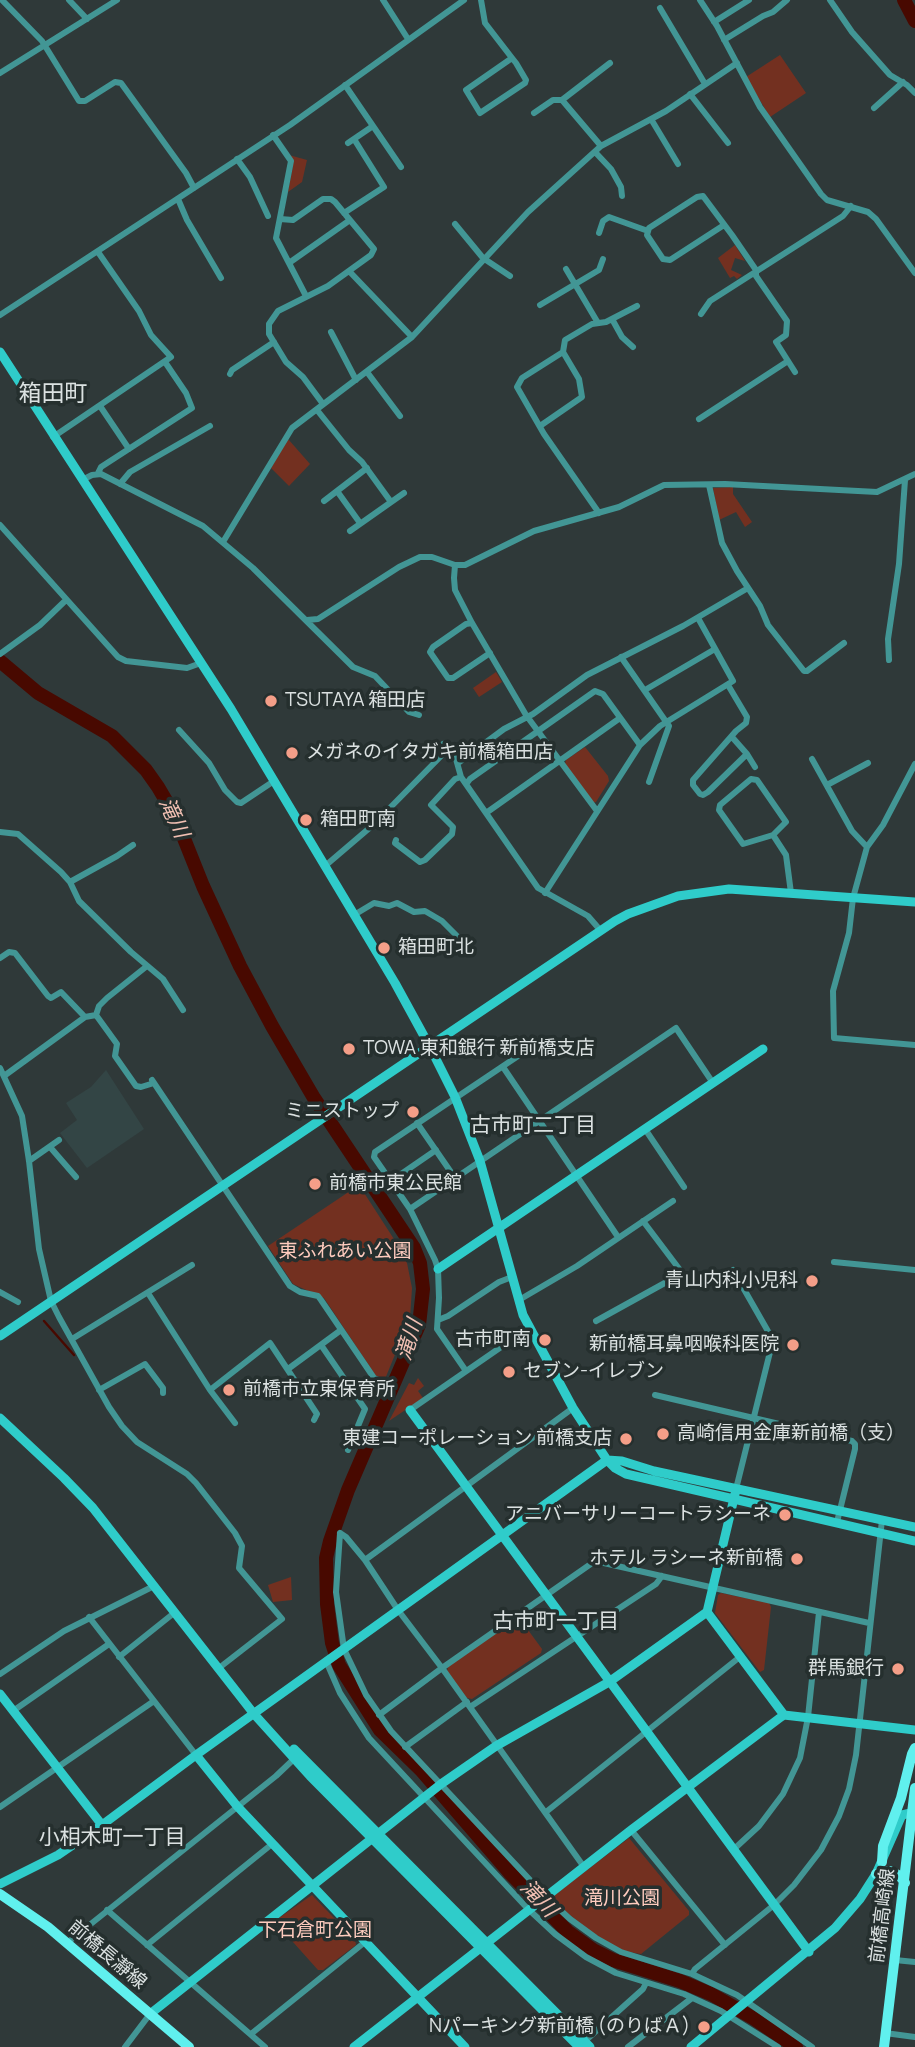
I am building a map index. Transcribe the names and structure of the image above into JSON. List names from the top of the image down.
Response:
{
  "streets": {
    "main road": ["前橋高崎線", "前橋長瀞線"]
  },
  "districts": [
    "箱田町",
    "古市町二丁目",
    "古市町一丁目",
    "小相木町一丁目"
  ],
  "water": ["滝川"],
  "parks": ["東ふれあい公園", "滝川公園", "下石倉町公園"],
  "places": [
    "TSUTAYA 箱田店",
    "メガネのイタガキ前橋箱田店",
    "箱田町南",
    "箱田町北",
    "TOWA 東和銀行 新前橋支店",
    "ミニストップ",
    "前橋市東公民館",
    "青山内科小児科",
    "古市町南",
    "新前橋耳鼻咽喉科医院",
    "セブン-イレブン",
    "前橋市立東保育所",
    "高崎信用金庫新前橋（支）",
    "東建コーポレーション 前橋支店",
    "アニバーサリーコートラシーネ",
    "ホテル ラシーネ新前橋",
    "群馬銀行",
    "Nパーキング新前橋 (のりばＡ)"
  ]
}
